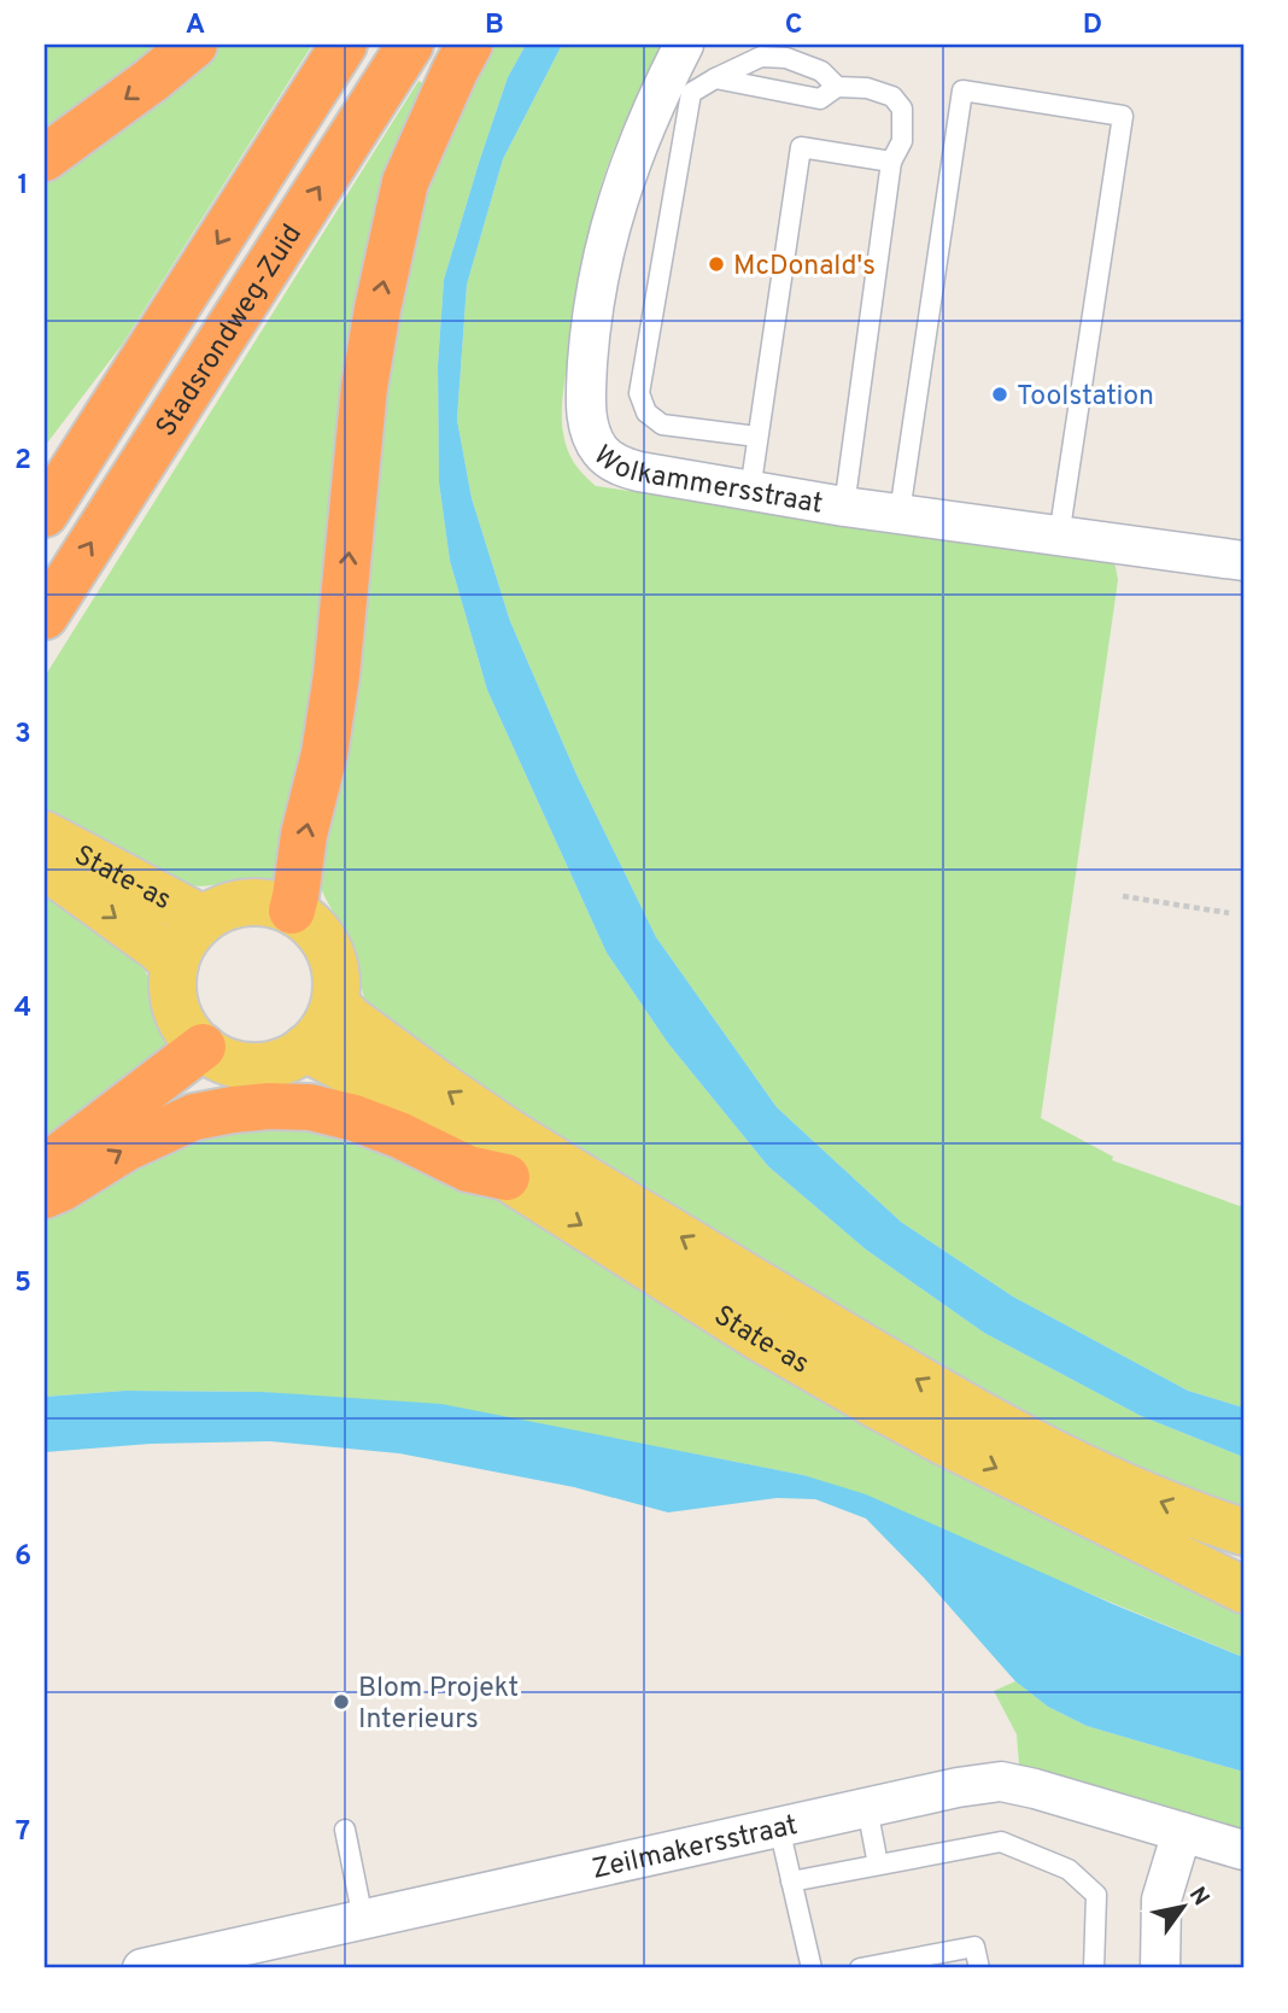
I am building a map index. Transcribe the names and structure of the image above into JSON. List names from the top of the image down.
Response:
{
  "streets": {
    "highway": ["Stadsrondweg-Zuid"],
    "main road": ["State-as"],
    "street": ["Wolkammersstraat", "Zeilmakersstraat"]
  },
  "places": ["McDonald's", "Toolstation", "Blom Projekt Interieurs"],
  "north": "top right",
  "grid": {
    "columns": [
      "A",
      "B",
      "C",
      "D"
    ],
    "rows": [
      "1",
      "2",
      "3",
      "4",
      "5",
      "6",
      "7"
    ]
  }
}
